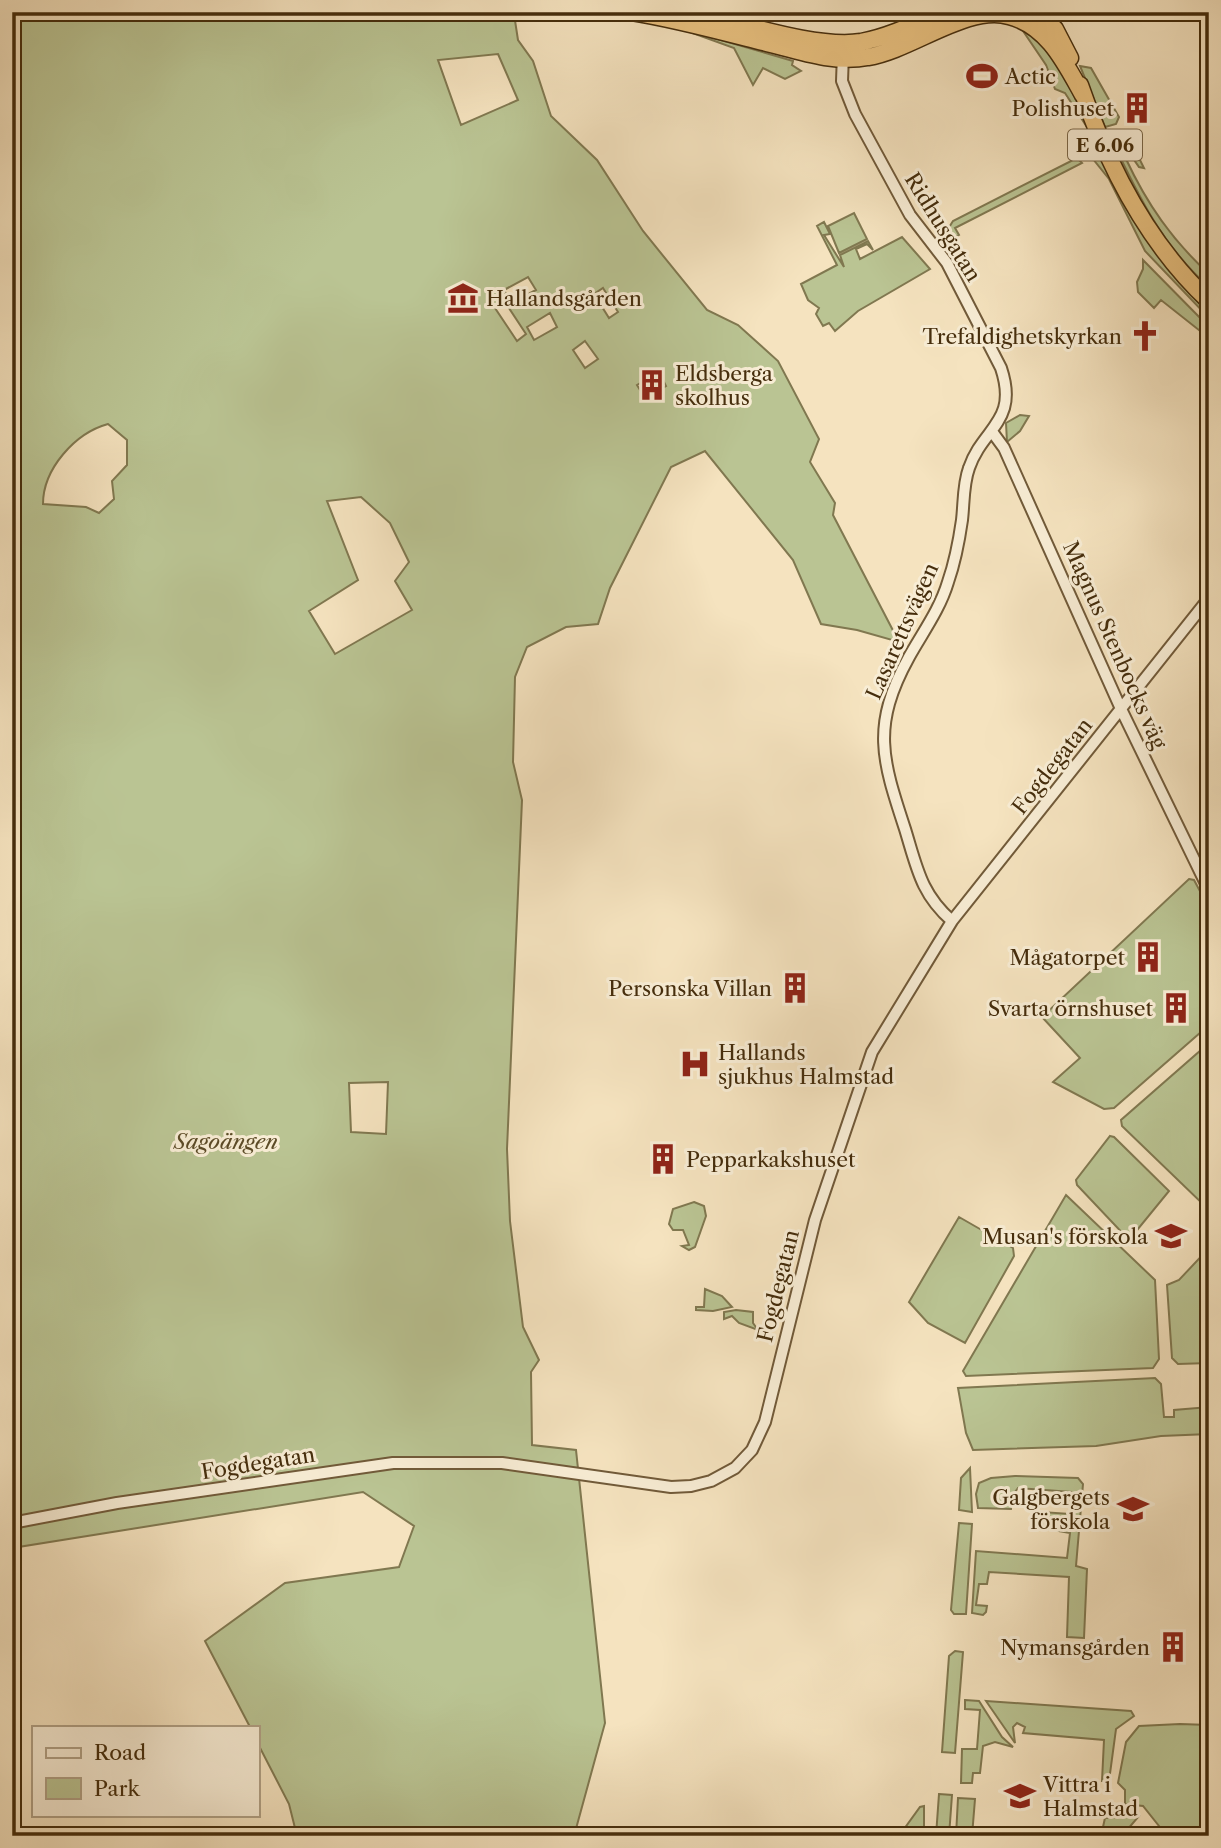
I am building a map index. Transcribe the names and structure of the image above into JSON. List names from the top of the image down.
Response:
{
  "streets": {
    "highway": ["E 6.06"],
    "street": [
      "Ridhusgatan",
      "Lasarettsvägen",
      "Magnus Stenbocks väg",
      "Fogdegatan"
    ]
  },
  "crossings": [
    ["E 6.06", "Ridhusgatan"],
    ["Ridhusgatan", "Lasarettsvägen"],
    ["Ridhusgatan", "Magnus Stenbocks väg"],
    ["Lasarettsvägen", "Magnus Stenbocks väg"],
    ["Lasarettsvägen", "Fogdegatan"],
    ["Magnus Stenbocks väg", "Fogdegatan"]
  ],
  "parks": ["Sagoängen"],
  "places": {
    "sports": ["Actic"],
    "building": [
      "Polishuset",
      "Eldsberga skolhus",
      "Mågatorpet",
      "Personska Villan",
      "Svarta örnshuset",
      "Pepparkakshuset",
      "Nymansgården"
    ],
    "museum": ["Hallandsgården"],
    "church": ["Trefaldighetskyrkan"],
    "hospital": ["Hallands sjukhus Halmstad"],
    "school or university": ["Musan's förskola", "Galgbergets förskola", "Vittra i Halmstad"]
  },
  "legend": ["Road", "Park"]
}
